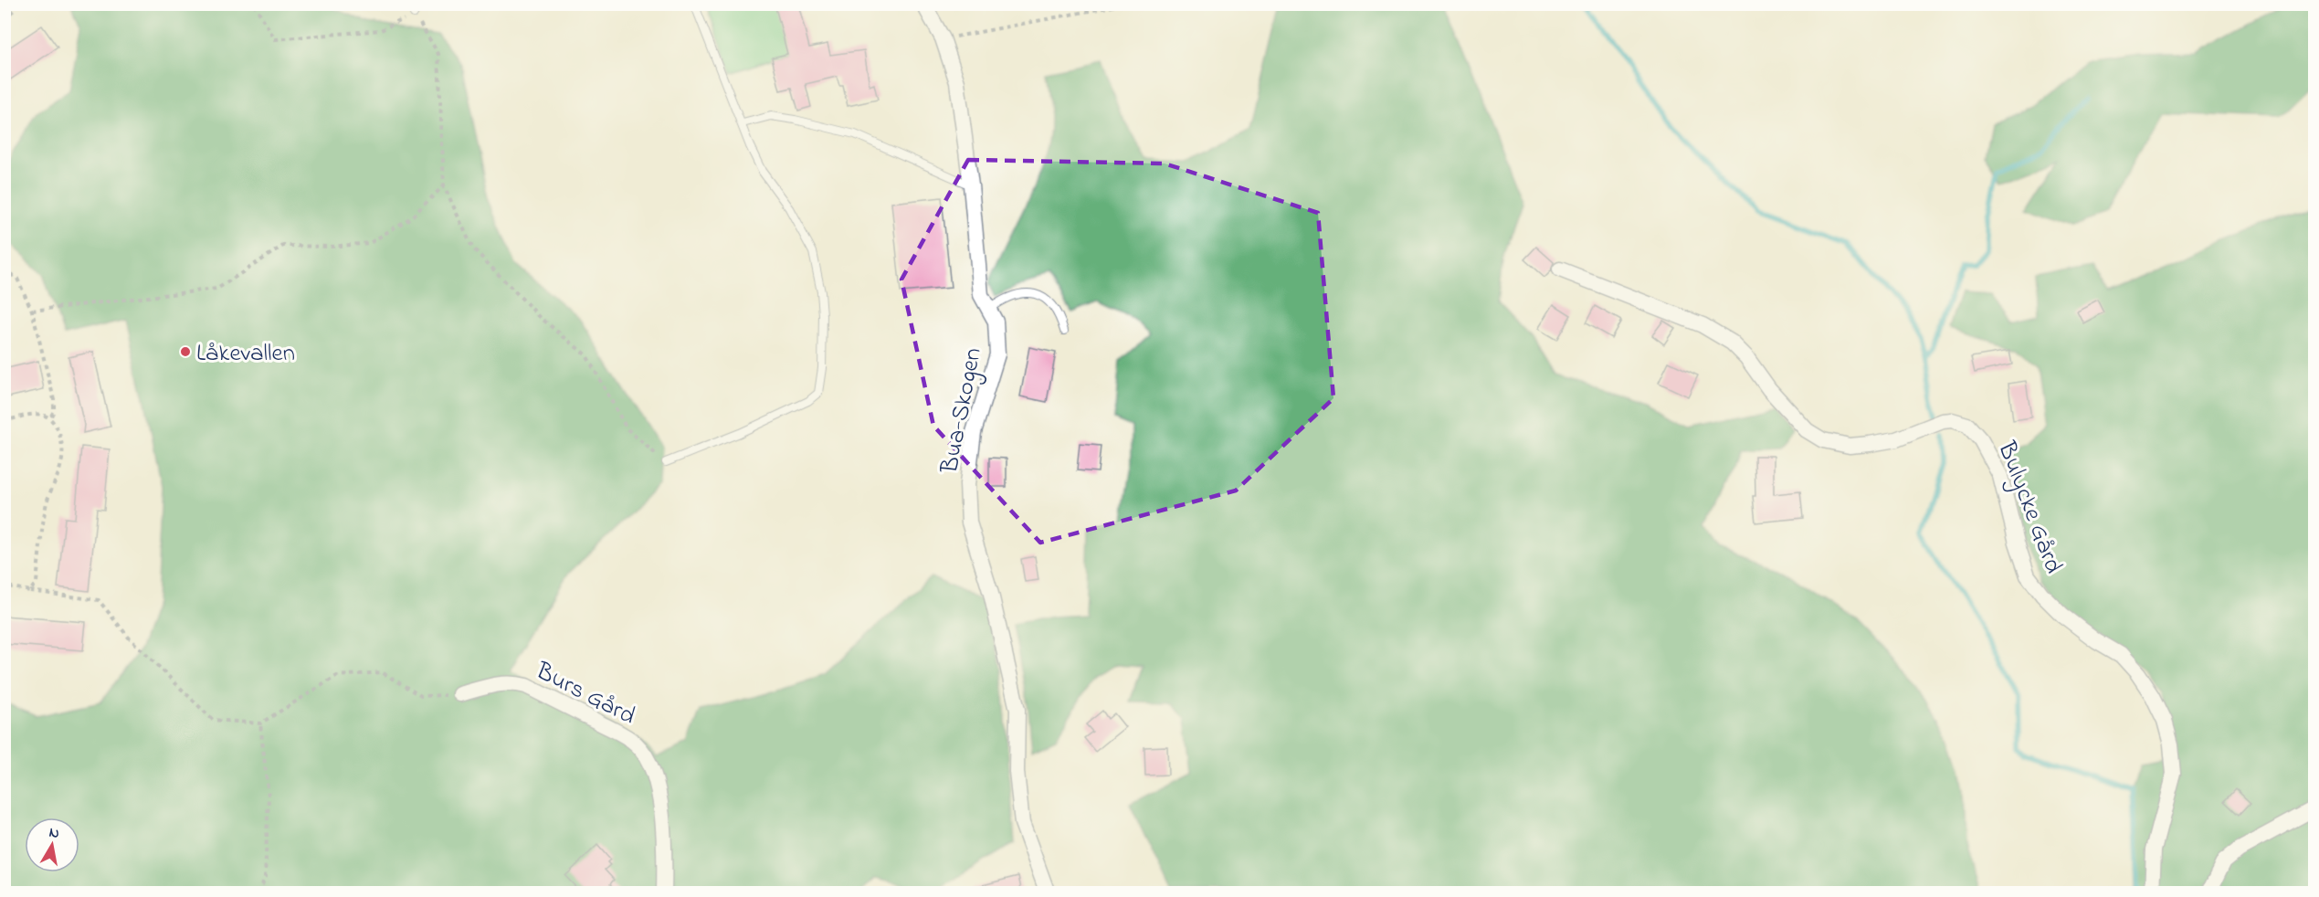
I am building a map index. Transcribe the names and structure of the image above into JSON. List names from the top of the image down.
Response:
{
  "streets": {
    "street": ["Bua-Skogen", "Bulycke Gård", "Burs Gård"]
  },
  "places": ["Låkevallen"],
  "north": "top"
}
